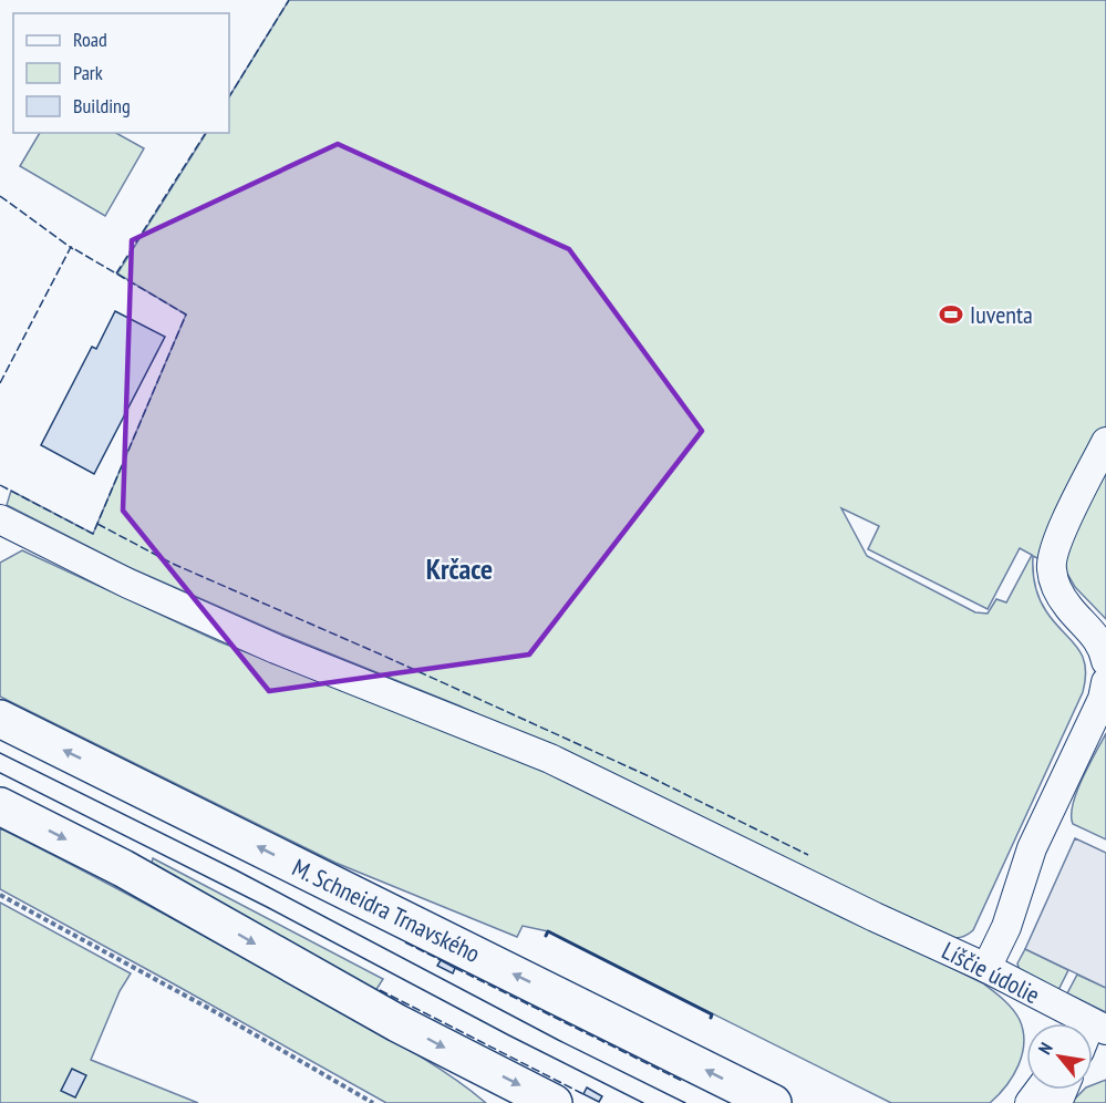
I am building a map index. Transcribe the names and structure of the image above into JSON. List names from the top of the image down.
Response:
{
  "streets": {
    "main road": ["M. Schneidra Trnavského"],
    "street": ["Líščie údolie"]
  },
  "districts": ["Krčace"],
  "places": {
    "sports": ["Iuventa"]
  },
  "legend": ["Road", "Park", "Building"],
  "north": "top left"
}
